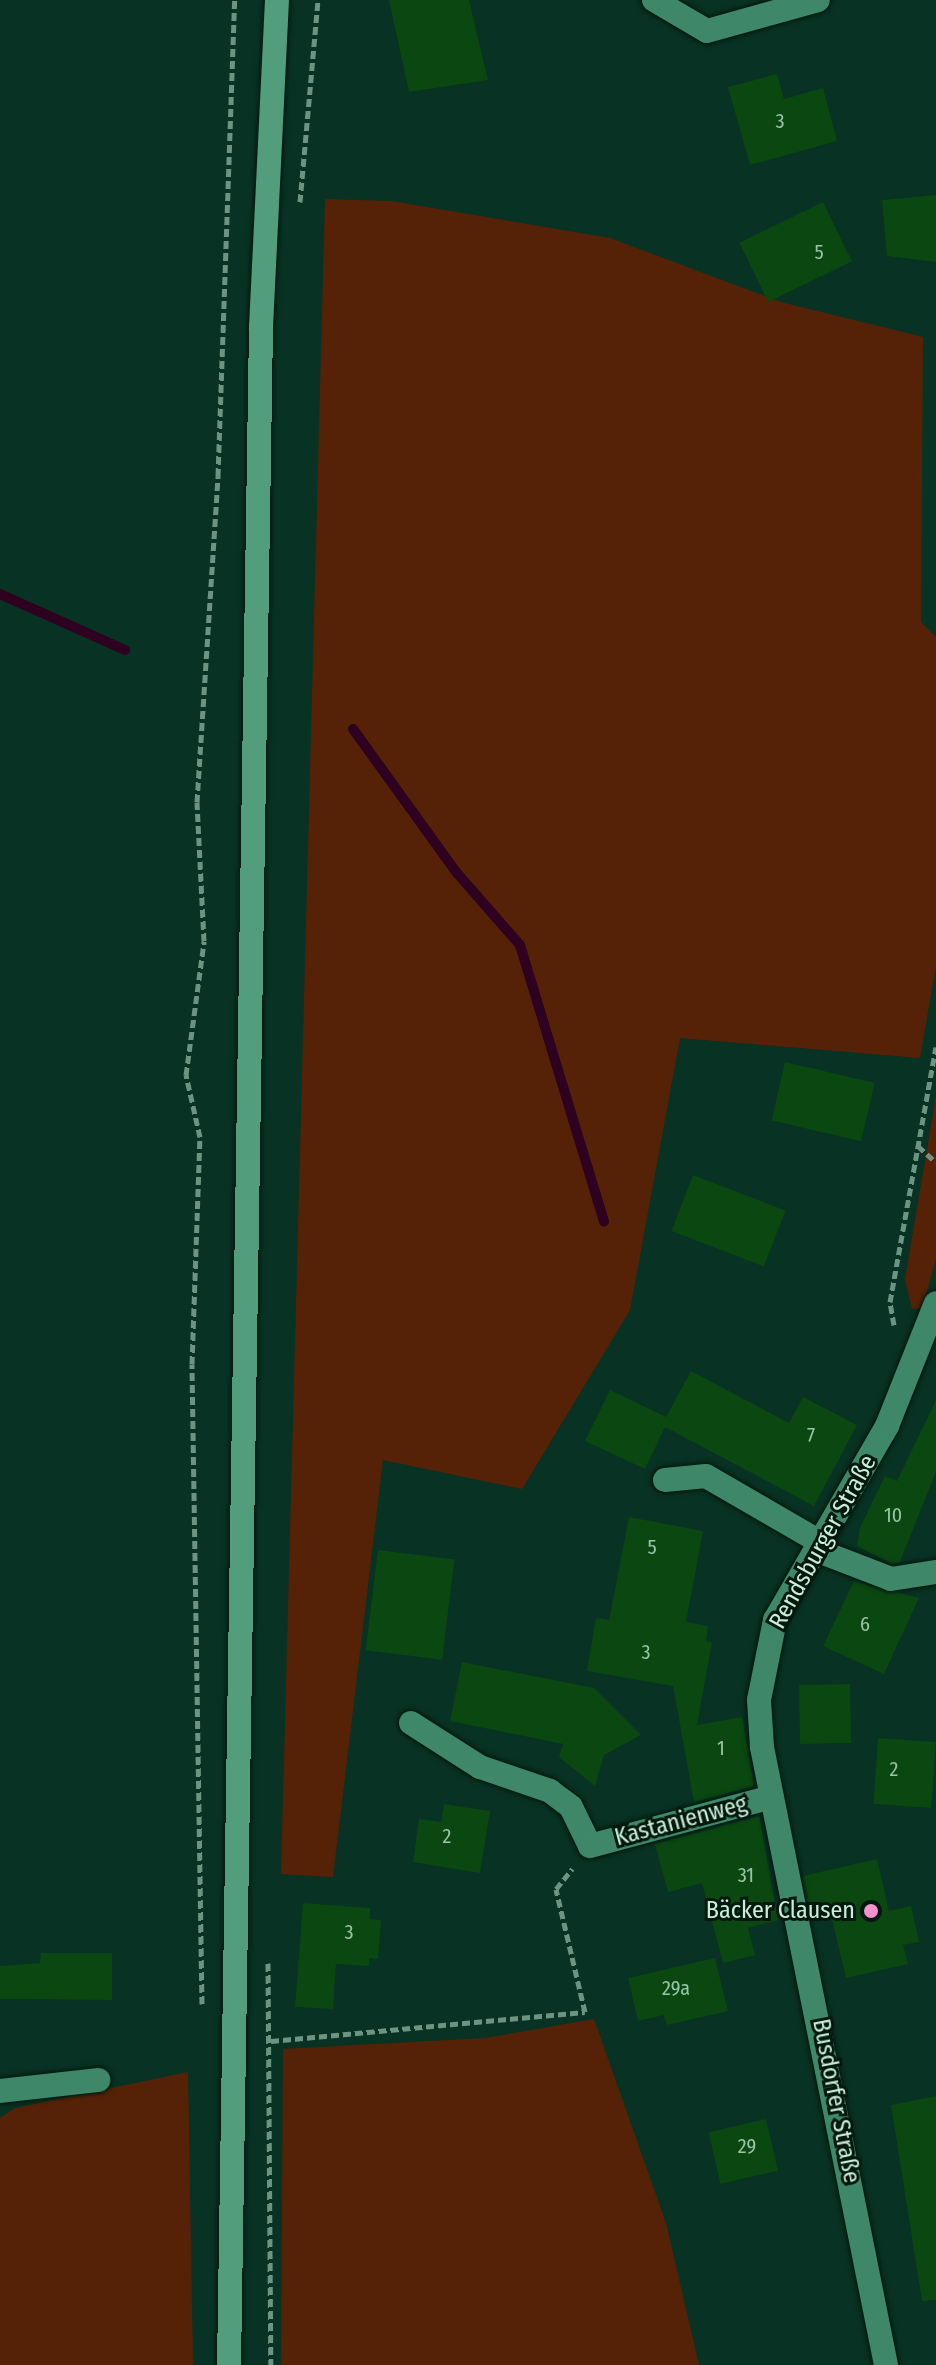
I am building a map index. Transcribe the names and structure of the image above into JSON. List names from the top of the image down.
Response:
{
  "streets": {
    "street": ["Rendsburger Straße", "Kastanienweg", "Busdorfer Straße"]
  },
  "crossings": [
    ["Rendsburger Straße", "Kastanienweg"],
    ["Rendsburger Straße", "Busdorfer Straße"]
  ],
  "places": ["Bäcker Clausen"],
  "house_numbers": [
    "3",
    "5",
    "7",
    "10",
    "5",
    "6",
    "3",
    "1",
    "2",
    "2",
    "31",
    "3",
    "29a",
    "29"
  ]
}
